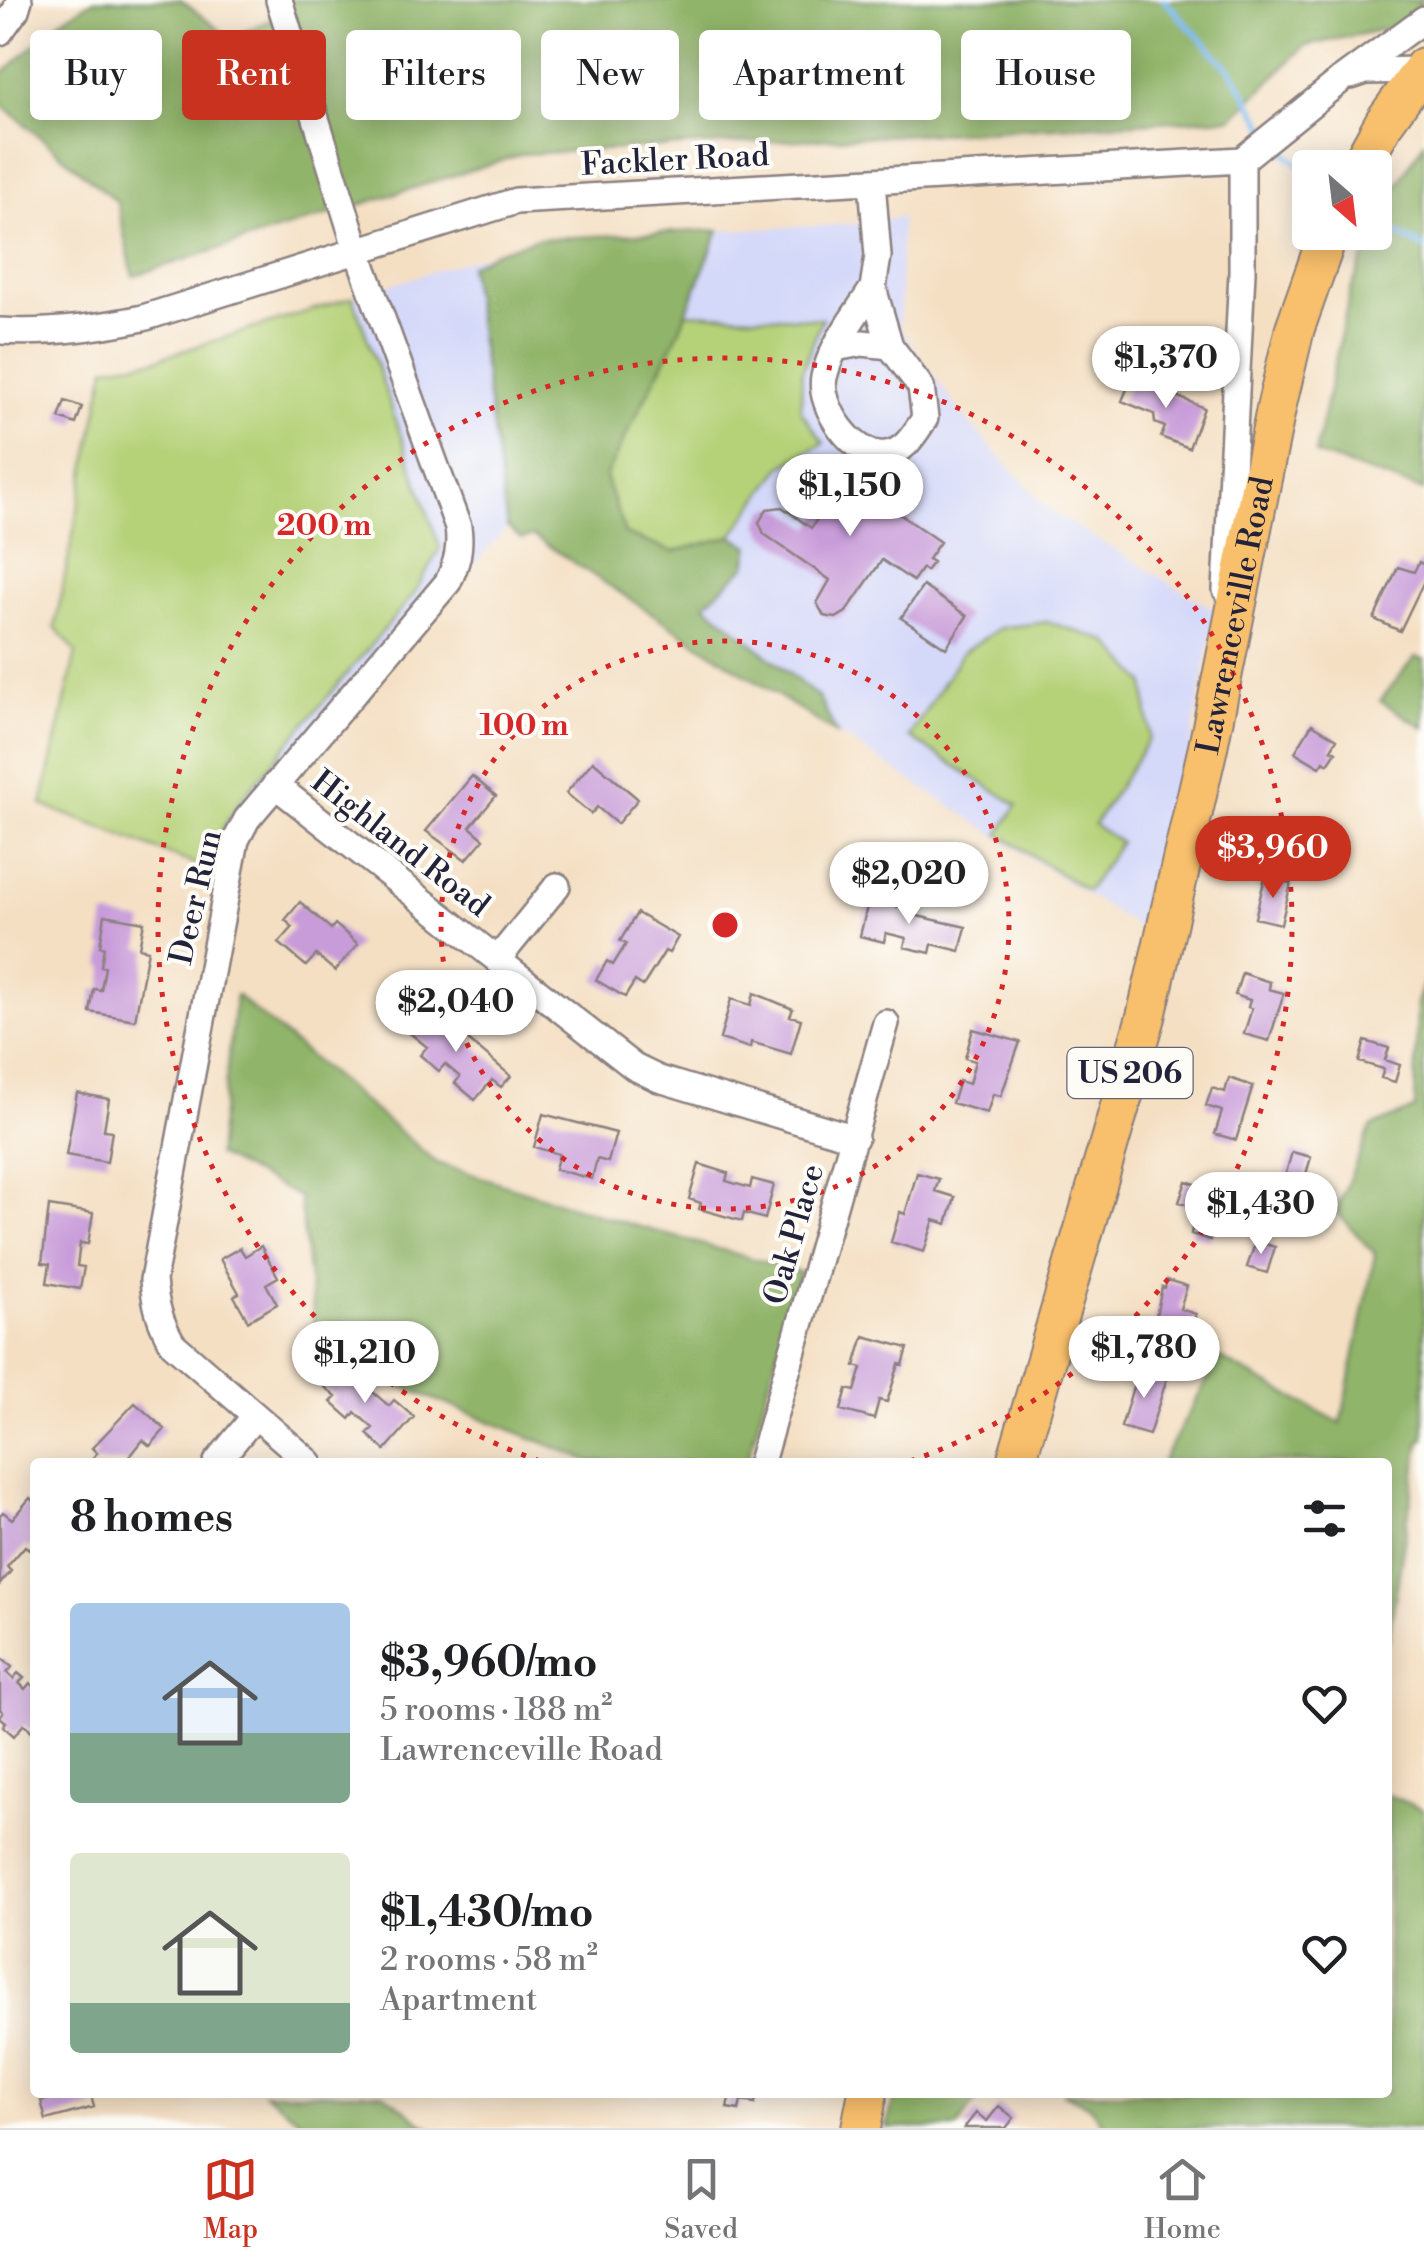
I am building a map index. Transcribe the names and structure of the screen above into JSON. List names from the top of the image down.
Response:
{
  "streets": {
    "highway": ["Lawrenceville Road", "US 206"],
    "street": [
      "Fackler Road",
      "Highland Road",
      "Deer Run",
      "Oak Place"
    ]
  },
  "crossings": [
    ["Fackler Road", "Deer Run"],
    ["Highland Road", "Deer Run"],
    ["Highland Road", "Oak Place"]
  ],
  "north": "bottom right",
  "page": {
    "chip": [
      "Buy",
      "Rent",
      "Filters",
      "New",
      "Apartment",
      "House"
    ],
    "price": [
      "$1,370",
      "$1,150",
      "$3,960",
      "$2,020",
      "$2,040",
      "$1,430",
      "$1,780",
      "$1,210"
    ],
    "heading": "8 homes",
    "list": [
      {
        "name": "$3,960/mo",
        "note": "5 rooms · 188 m² · Lawrenceville Road"
      },
      {
        "name": "$1,430/mo",
        "note": "2 rooms · 58 m² · Apartment"
      }
    ],
    "tabs": ["Map", "Saved", "Home"]
  },
  "rings": ["200 m", "100 m"]
}
